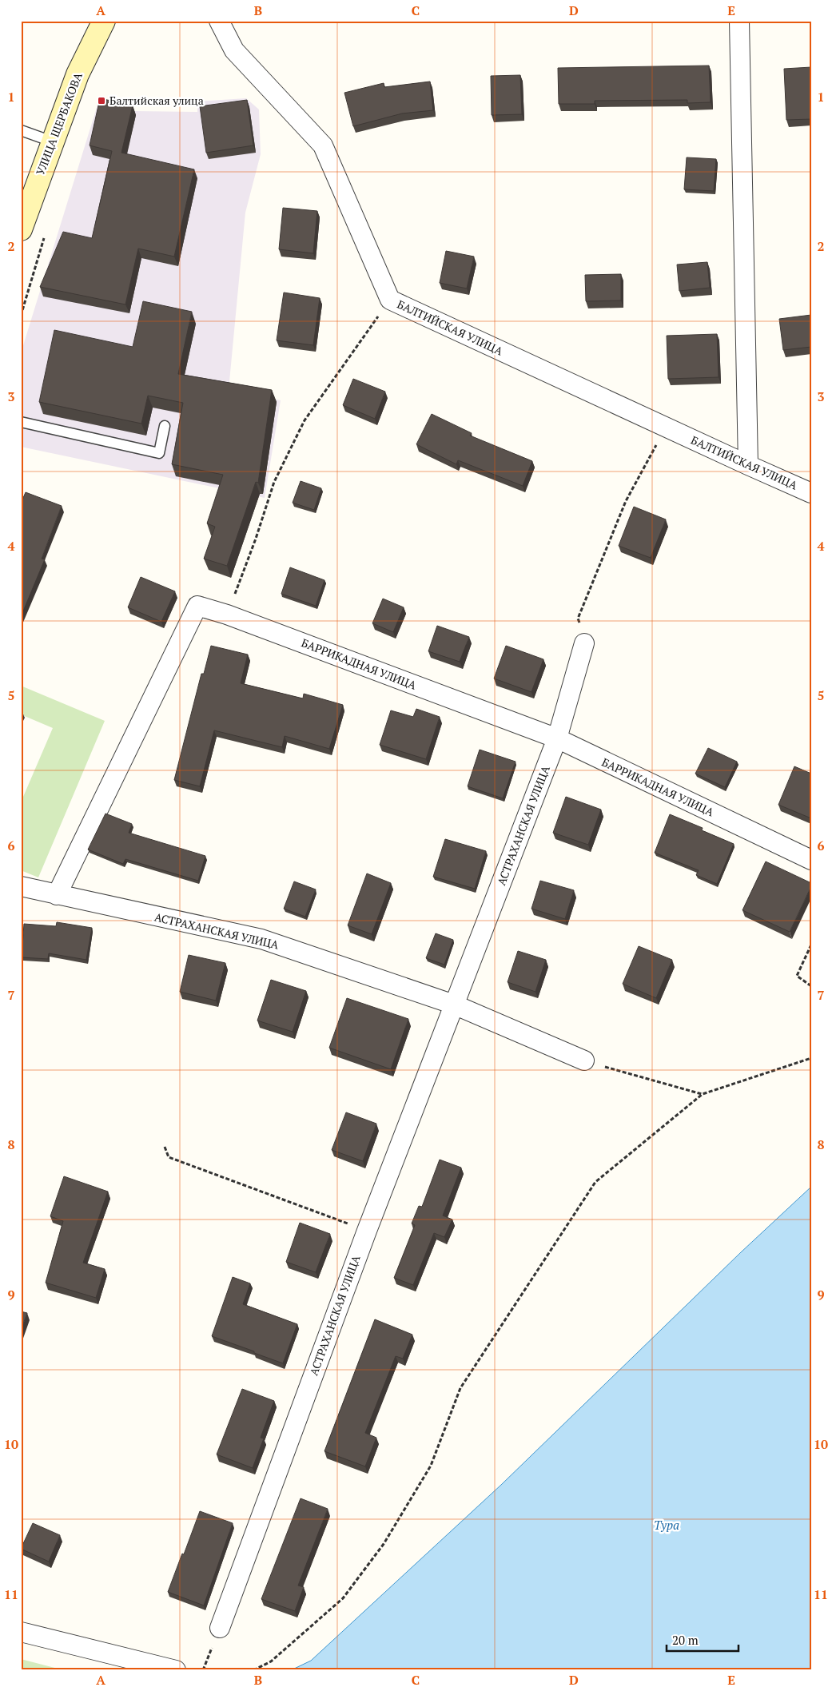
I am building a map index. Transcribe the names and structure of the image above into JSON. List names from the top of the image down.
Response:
{
  "streets": {
    "street": [
      "УЛИЦА ЩЕРБАКОВА",
      "БАЛТИЙСКАЯ УЛИЦА",
      "БАРРИКАДНАЯ УЛИЦА",
      "АСТРАХАНСКАЯ УЛИЦА"
    ]
  },
  "crossings": [
    ["БАРРИКАДНАЯ УЛИЦА", "АСТРАХАНСКАЯ УЛИЦА"]
  ],
  "water": ["Тура"],
  "places": {
    "transit": ["Балтийская улица"]
  },
  "scale_bar": "20 m",
  "grid": {
    "columns": [
      "A",
      "B",
      "C",
      "D",
      "E"
    ],
    "rows": [
      "1",
      "2",
      "3",
      "4",
      "5",
      "6",
      "7",
      "8",
      "9",
      "10",
      "11"
    ]
  }
}
